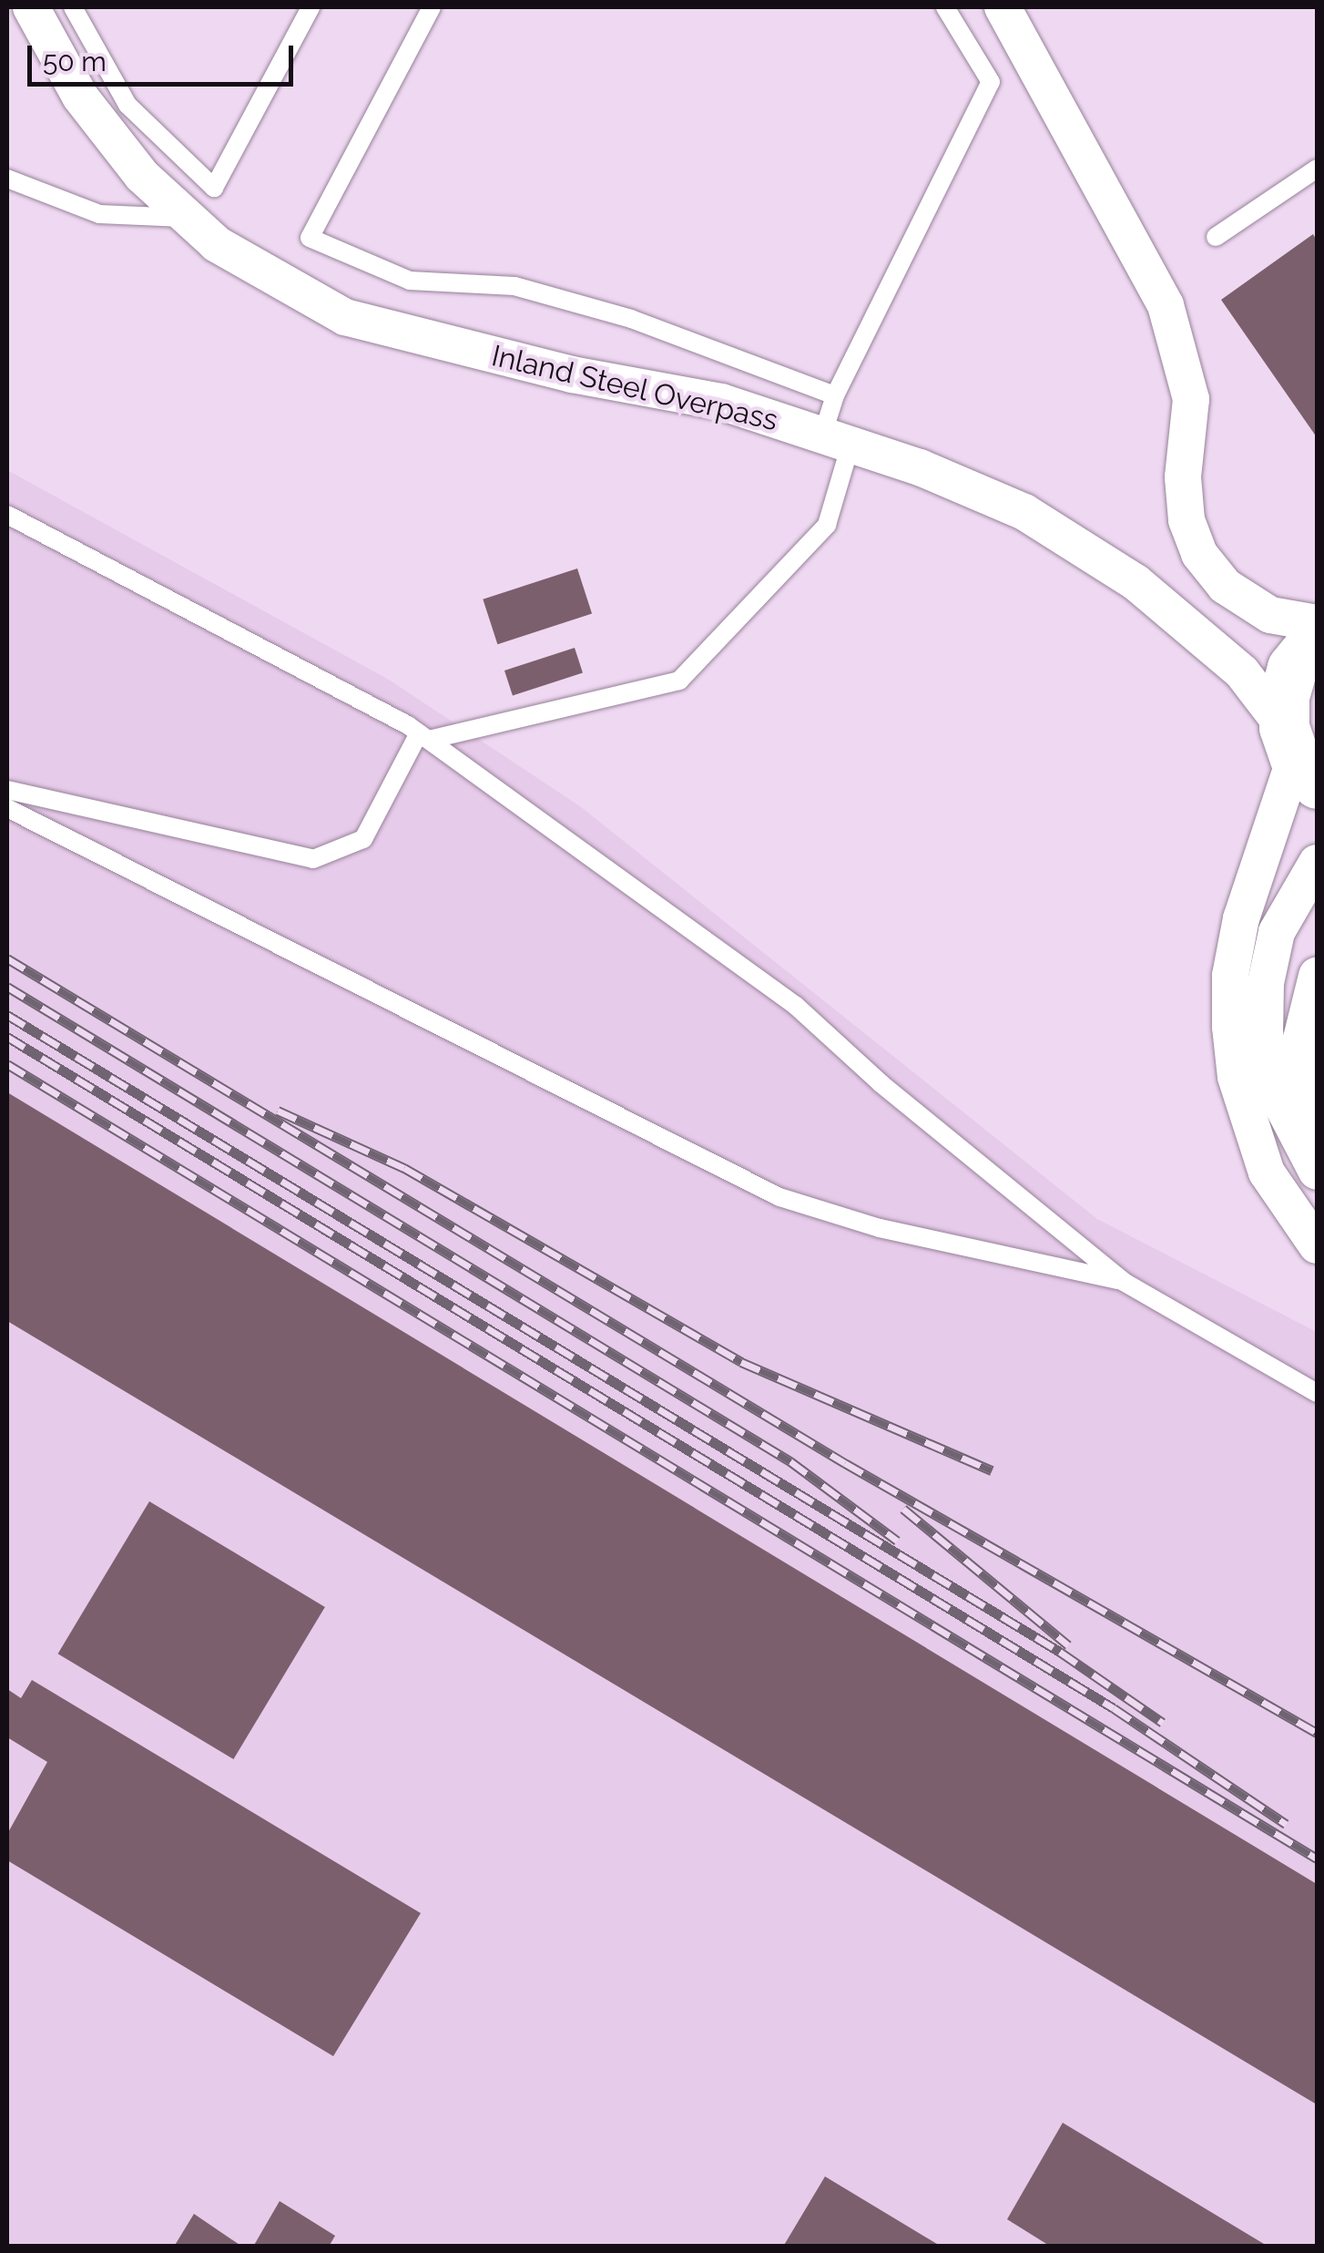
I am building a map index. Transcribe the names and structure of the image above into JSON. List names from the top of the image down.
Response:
{
  "streets": {
    "street": ["Inland Steel Overpass"]
  },
  "scale_bar": "50 m"
}
